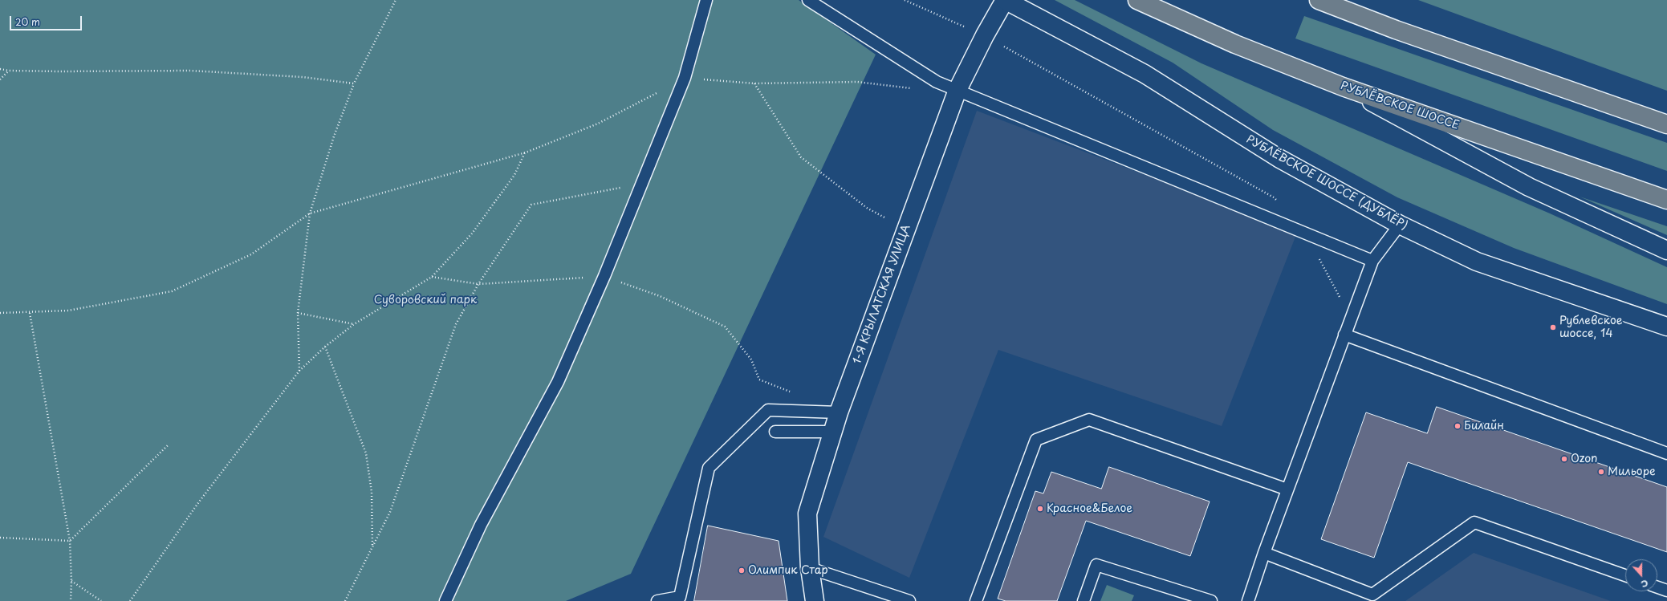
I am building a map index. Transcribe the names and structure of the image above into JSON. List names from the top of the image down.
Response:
{
  "streets": {
    "main road": ["РУБЛЁВСКОЕ ШОССЕ"],
    "street": ["РУБЛЁВСКОЕ ШОССЕ (ДУБЛЁР)", "1-Я КРЫЛАТСКАЯ УЛИЦА"]
  },
  "crossings": [
    ["РУБЛЁВСКОЕ ШОССЕ (ДУБЛЁР)", "1-Я КРЫЛАТСКАЯ УЛИЦА"]
  ],
  "parks": ["Суворовский парк"],
  "places": [
    "Рублевское шоссе, 14",
    "Билайн",
    "Ozon",
    "Мильоре",
    "Красное&Белое",
    "Олимпик Стар"
  ],
  "scale_bar": "20 m",
  "north": "bottom"
}
